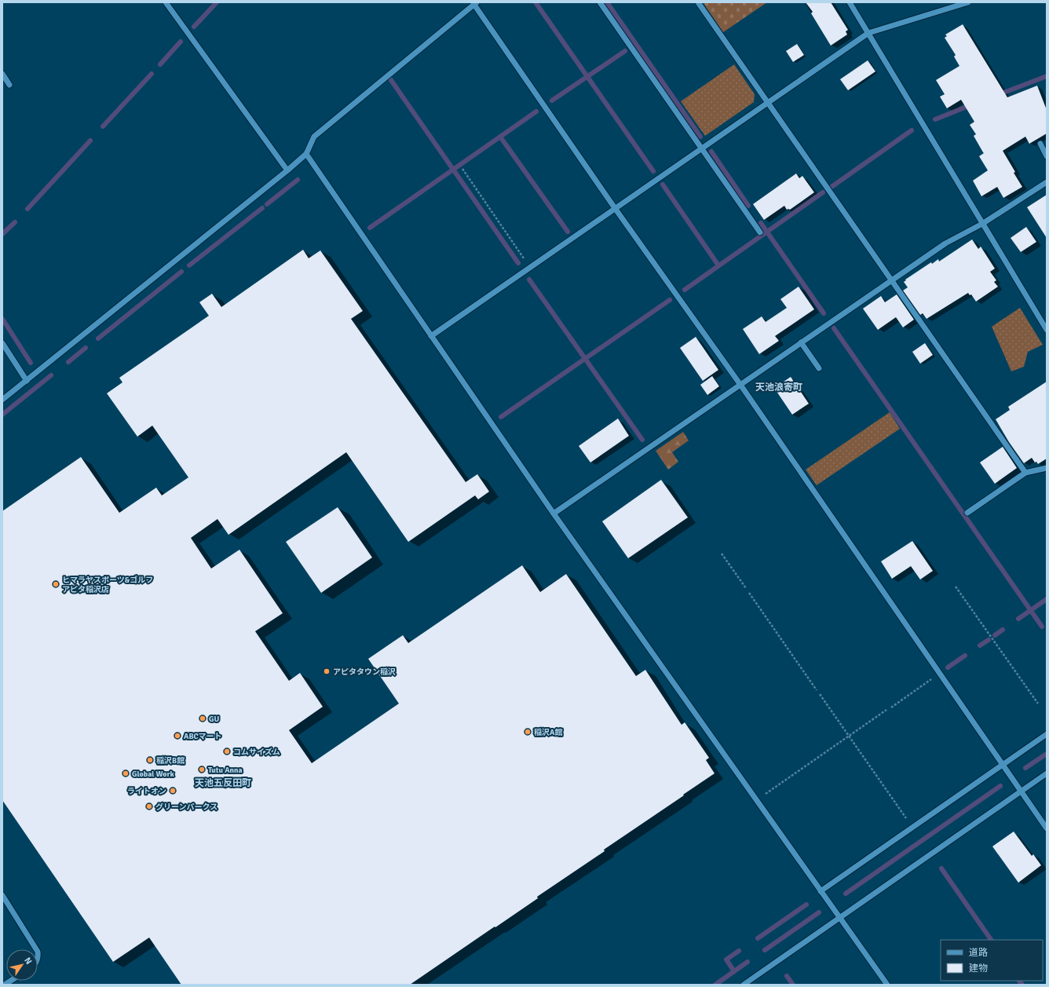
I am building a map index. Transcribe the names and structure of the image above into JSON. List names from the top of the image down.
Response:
{
  "districts": ["天池浪寄町", "天池五反田町"],
  "places": [
    "ヒマラヤスポーツ&ゴルフ アピタ稲沢店",
    "アピタタウン稲沢",
    "GU",
    "稲沢A館",
    "ABCマート",
    "コムサイズム",
    "稲沢B館",
    "Tutu Anna",
    "Global Work",
    "ライトオン",
    "グリーンパークス"
  ],
  "legend": ["道路", "建物"],
  "north": "top right"
}
